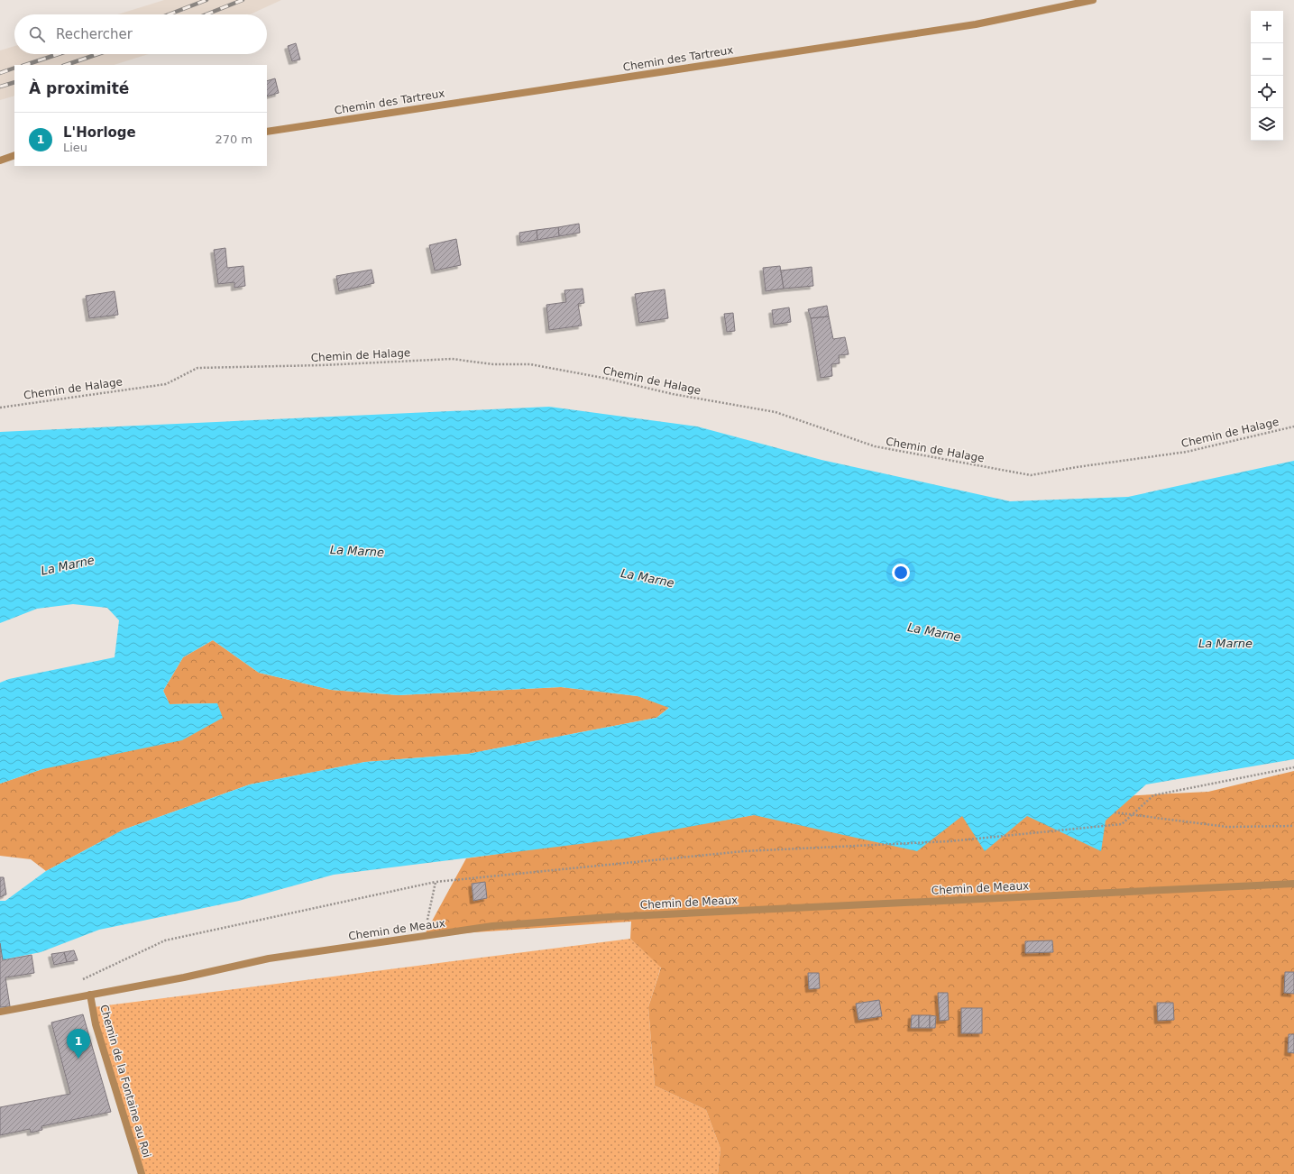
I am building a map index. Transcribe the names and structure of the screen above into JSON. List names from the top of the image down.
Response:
{
  "streets": {
    "street": ["Chemin des Tartreux", "Chemin de Meaux", "Chemin de la Fontaine au Roi"],
    "path": ["Chemin de Halage"]
  },
  "crossings": [
    ["Chemin de Meaux", "Chemin de la Fontaine au Roi"]
  ],
  "water": ["La Marne"],
  "page": {
    "map_buttons": ["+", "−"],
    "search": "Rechercher",
    "heading": "À proximité",
    "list": [
      {
        "mark": "1",
        "name": "L'Horloge",
        "note": "Lieu",
        "value": "270 m"
      }
    ],
    "pins": "1"
  }
}
